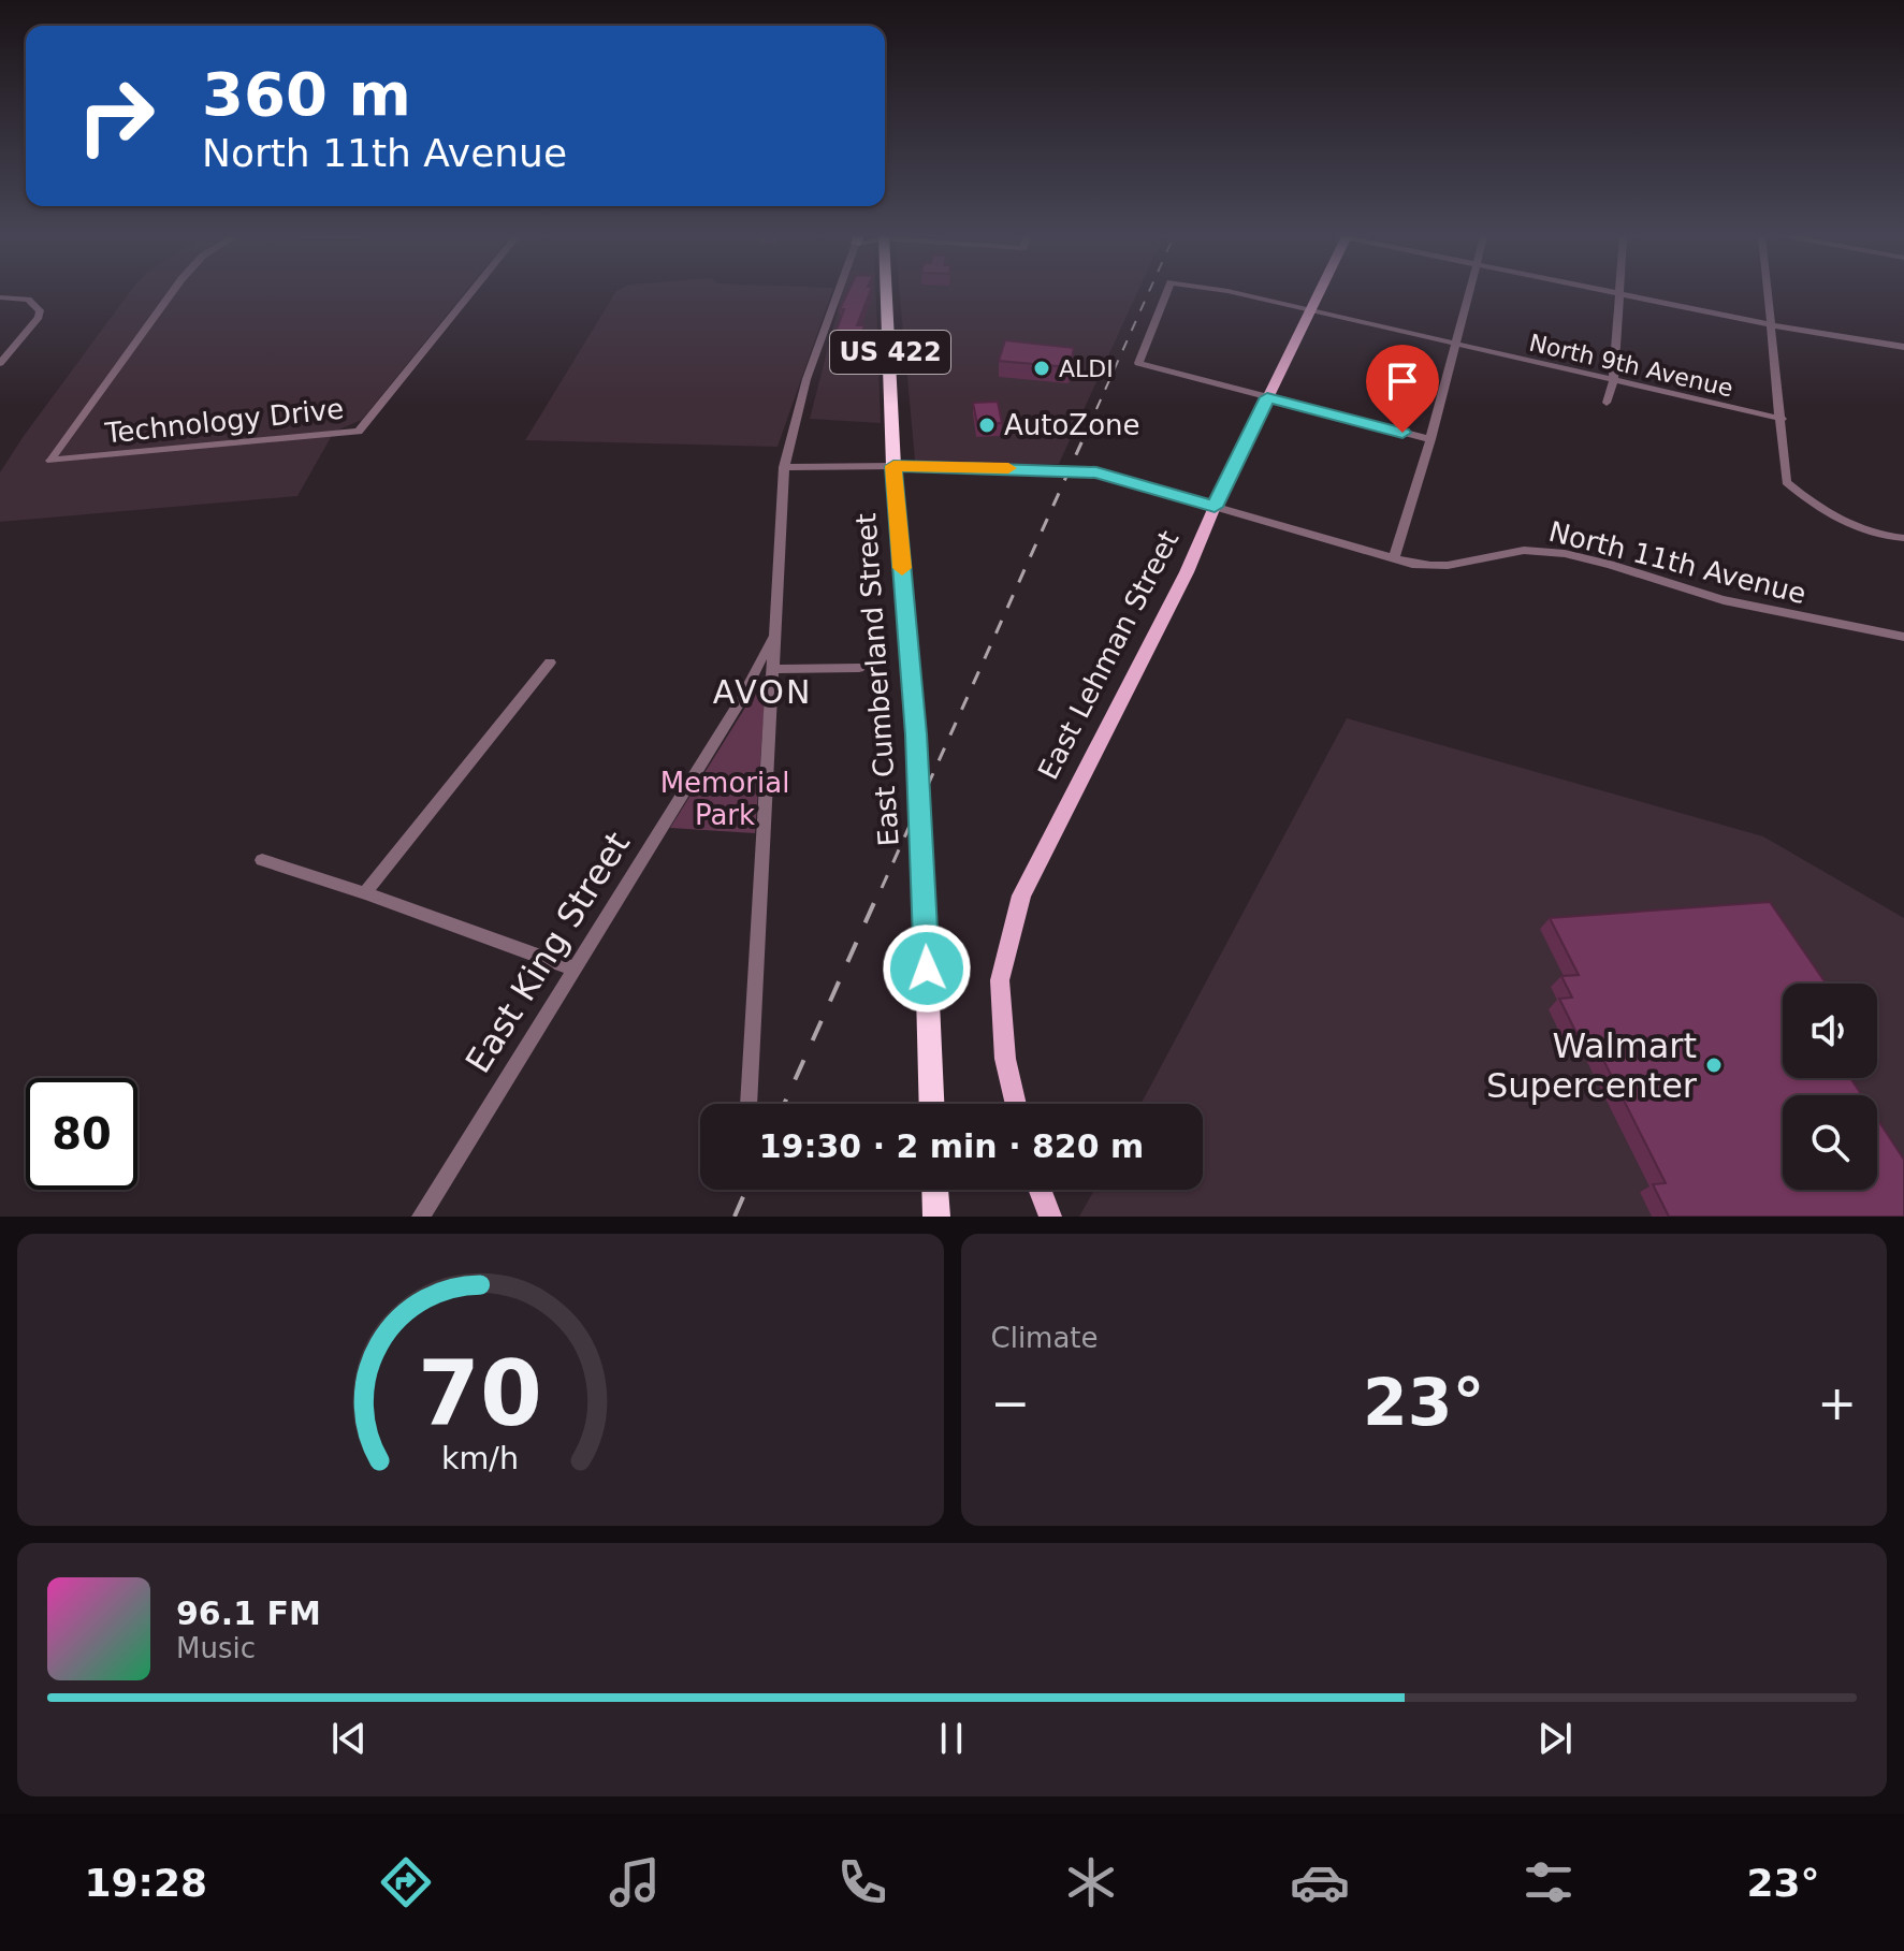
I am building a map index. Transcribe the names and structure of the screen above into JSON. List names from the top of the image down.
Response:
{
  "streets": {
    "highway": ["US 422", "East Cumberland Street"],
    "main road": ["East Lehman Street"],
    "street": [
      "North 9th Avenue",
      "Technology Drive",
      "North 11th Avenue",
      "East King Street"
    ]
  },
  "crossings": [
    ["North 9th Avenue", "East Lehman Street"],
    ["North 11th Avenue", "East Lehman Street"],
    ["North 11th Avenue", "East Cumberland Street"]
  ],
  "districts": ["AVON"],
  "parks": ["Memorial Park"],
  "places": ["ALDI", "AutoZone", "Walmart Supercenter"],
  "page": {
    "turn": ["360 m", "North 11th Avenue"],
    "limit": "80",
    "trip": "19:30 · 2 min · 820 m",
    "tile": "Climate",
    "heat": ["−", "23°", "+"],
    "song": ["96.1 FM", "Music"],
    "tabs": ["19:28", "23°"],
    "gauge": ["70", "km/h"]
  }
}
